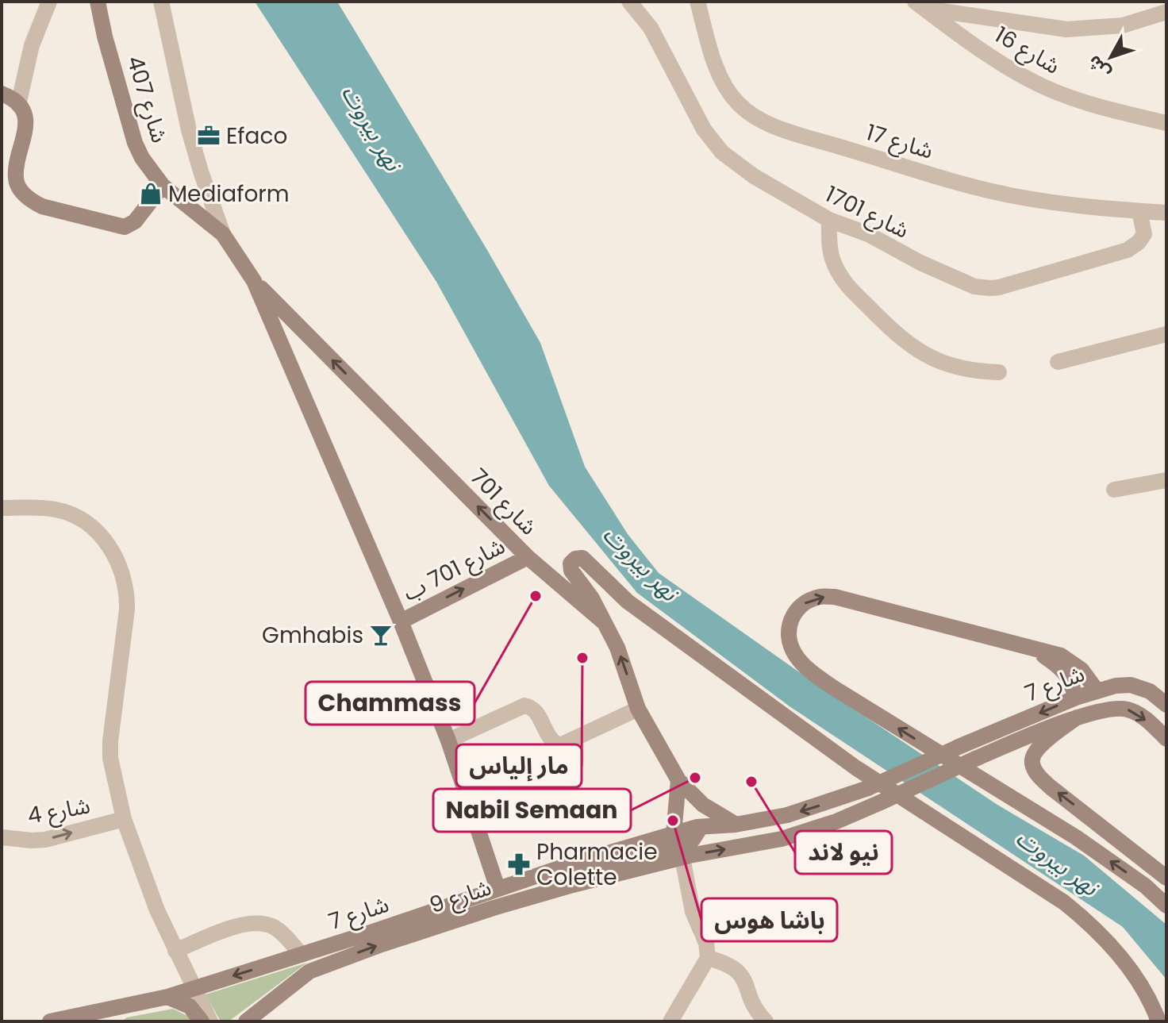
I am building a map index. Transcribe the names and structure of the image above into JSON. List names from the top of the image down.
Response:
{
  "streets": {
    "street": [
      "شارع 16",
      "شارع 407",
      "شارع 17",
      "شارع 1701",
      "شارع 701",
      "شارع 701 ب",
      "شارع 7",
      "شارع 4",
      "شارع 9"
    ]
  },
  "crossings": [
    ["شارع 407", "شارع 701"],
    ["شارع 17", "شارع 1701"],
    ["شارع 701", "شارع 701 ب"],
    ["شارع 701", "شارع 7"],
    ["شارع 7", "شارع 9"]
  ],
  "one_way": ["شارع 701 ب", "شارع 4", "شارع 9"],
  "water": ["نهر بيروت"],
  "places": {
    "office": ["Efaco"],
    "shop": ["Mediaform"],
    "other": [
      "Chammass",
      "مار إلياس",
      "Nabil Semaan",
      "نيو لاند",
      "باشا هوس"
    ],
    "bar": ["Gmhabis"],
    "pharmacy": ["Pharmacie Colette"]
  },
  "north": "bottom left"
}
